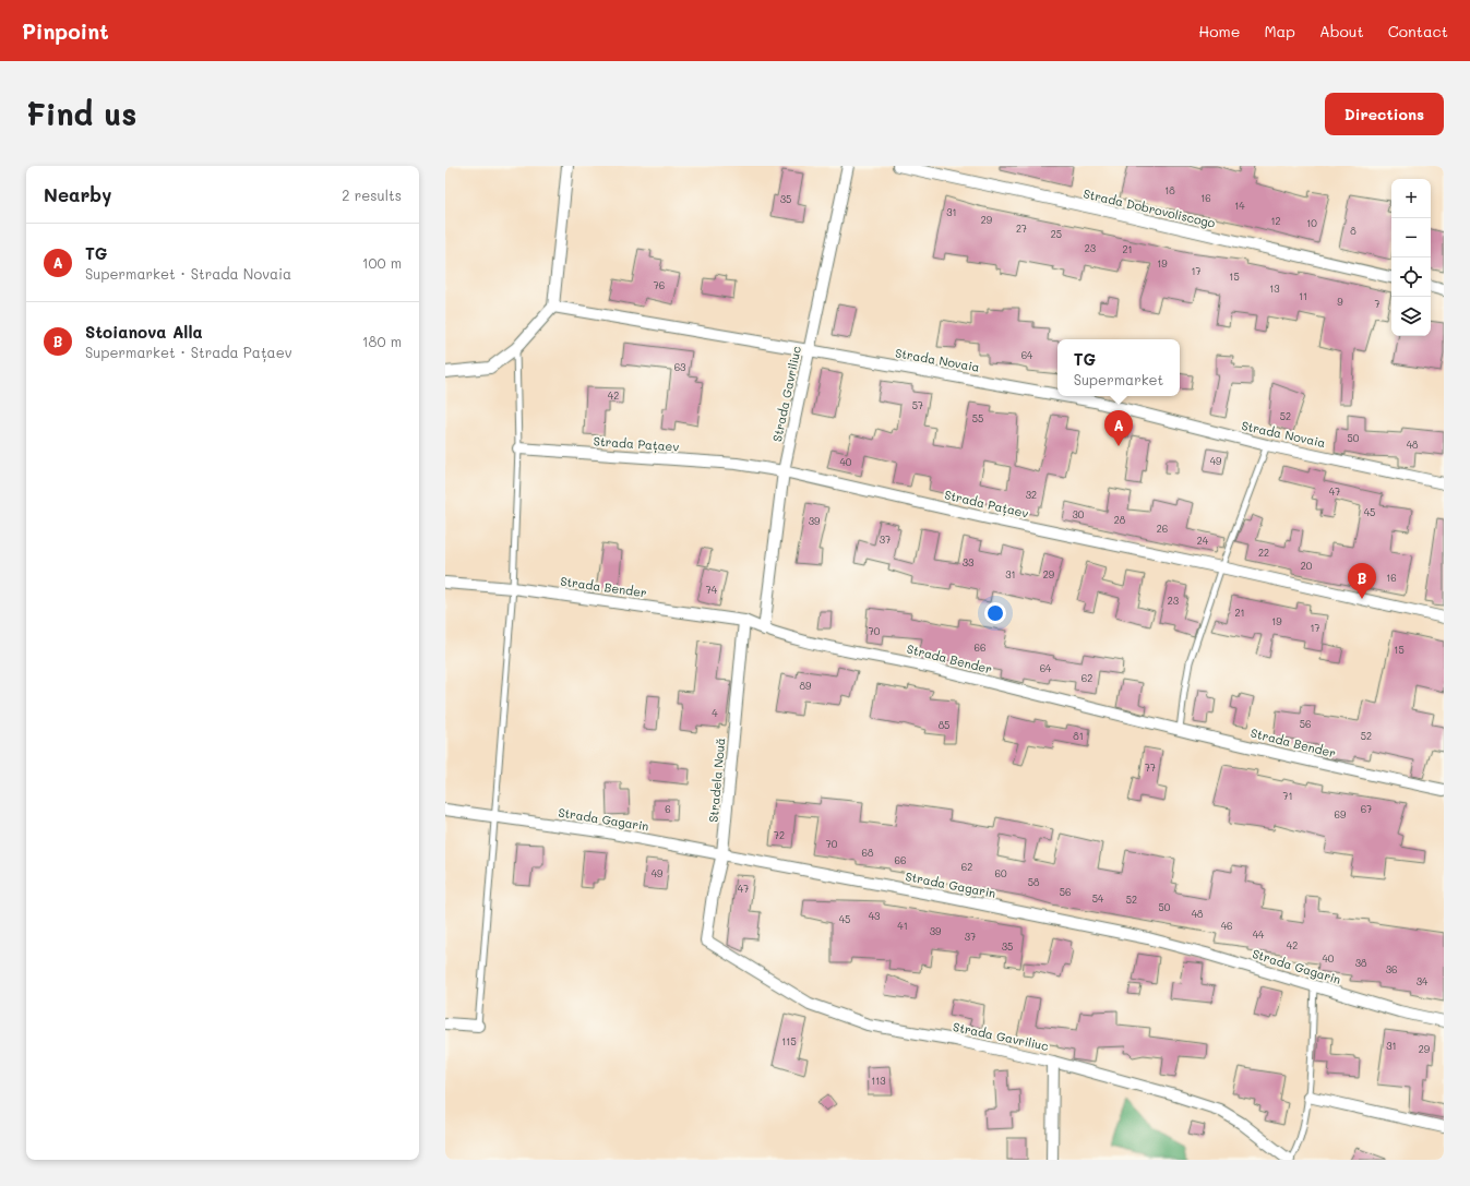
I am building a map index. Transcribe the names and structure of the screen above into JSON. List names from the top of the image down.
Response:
{
  "streets": {
    "street": [
      "Strada Dobrovoliscogo",
      "Strada Novaia",
      "Strada Gavriliuc",
      "Strada Pațaev",
      "Strada Bender",
      "Stradela Nouă",
      "Strada Gagarin"
    ]
  },
  "crossings": [
    ["Strada Novaia", "Strada Gavriliuc"],
    ["Strada Gavriliuc", "Strada Pațaev"],
    ["Strada Gavriliuc", "Strada Bender"],
    ["Strada Gavriliuc", "Stradela Nouă"],
    ["Strada Bender", "Stradela Nouă"],
    ["Stradela Nouă", "Strada Gagarin"]
  ],
  "house_numbers": [
    "18",
    "16",
    "35",
    "14",
    "31",
    "29",
    "12",
    "10",
    "27",
    "8",
    "25",
    "23",
    "21",
    "19",
    "17",
    "15",
    "76",
    "13",
    "11",
    "9",
    "7",
    "64",
    "63",
    "42",
    "57",
    "52",
    "55",
    "50",
    "48",
    "49",
    "40",
    "47",
    "32",
    "45",
    "30",
    "28",
    "39",
    "26",
    "37",
    "24",
    "22",
    "33",
    "20",
    "31",
    "29",
    "16",
    "74",
    "23",
    "21",
    "19",
    "17",
    "70",
    "66",
    "15",
    "64",
    "62",
    "89",
    "4",
    "56",
    "85",
    "81",
    "52",
    "77",
    "71",
    "6",
    "67",
    "69",
    "72",
    "70",
    "68",
    "66",
    "62",
    "49",
    "60",
    "58",
    "47",
    "56",
    "54",
    "52",
    "50",
    "48",
    "43",
    "45",
    "41",
    "46",
    "39",
    "44",
    "37",
    "42",
    "35",
    "40",
    "38",
    "36",
    "34",
    "115",
    "31",
    "29",
    "113"
  ],
  "page": {
    "header": "Pinpoint",
    "nav": [
      "Home",
      "Map",
      "About",
      "Contact"
    ],
    "buttons": "Directions",
    "title": "Find us",
    "heading": ["Nearby", "2 results"],
    "map_buttons": ["+", "−"],
    "list": [
      {
        "mark": "A",
        "name": "TG",
        "note": "Supermarket · Strada Novaia",
        "value": "100 m"
      },
      {
        "mark": "B",
        "name": "Stoianova Alla",
        "note": "Supermarket · Strada Pațaev",
        "value": "180 m"
      }
    ],
    "popup": ["TG", "Supermarket"],
    "pins": ["A", "B"]
  }
}
